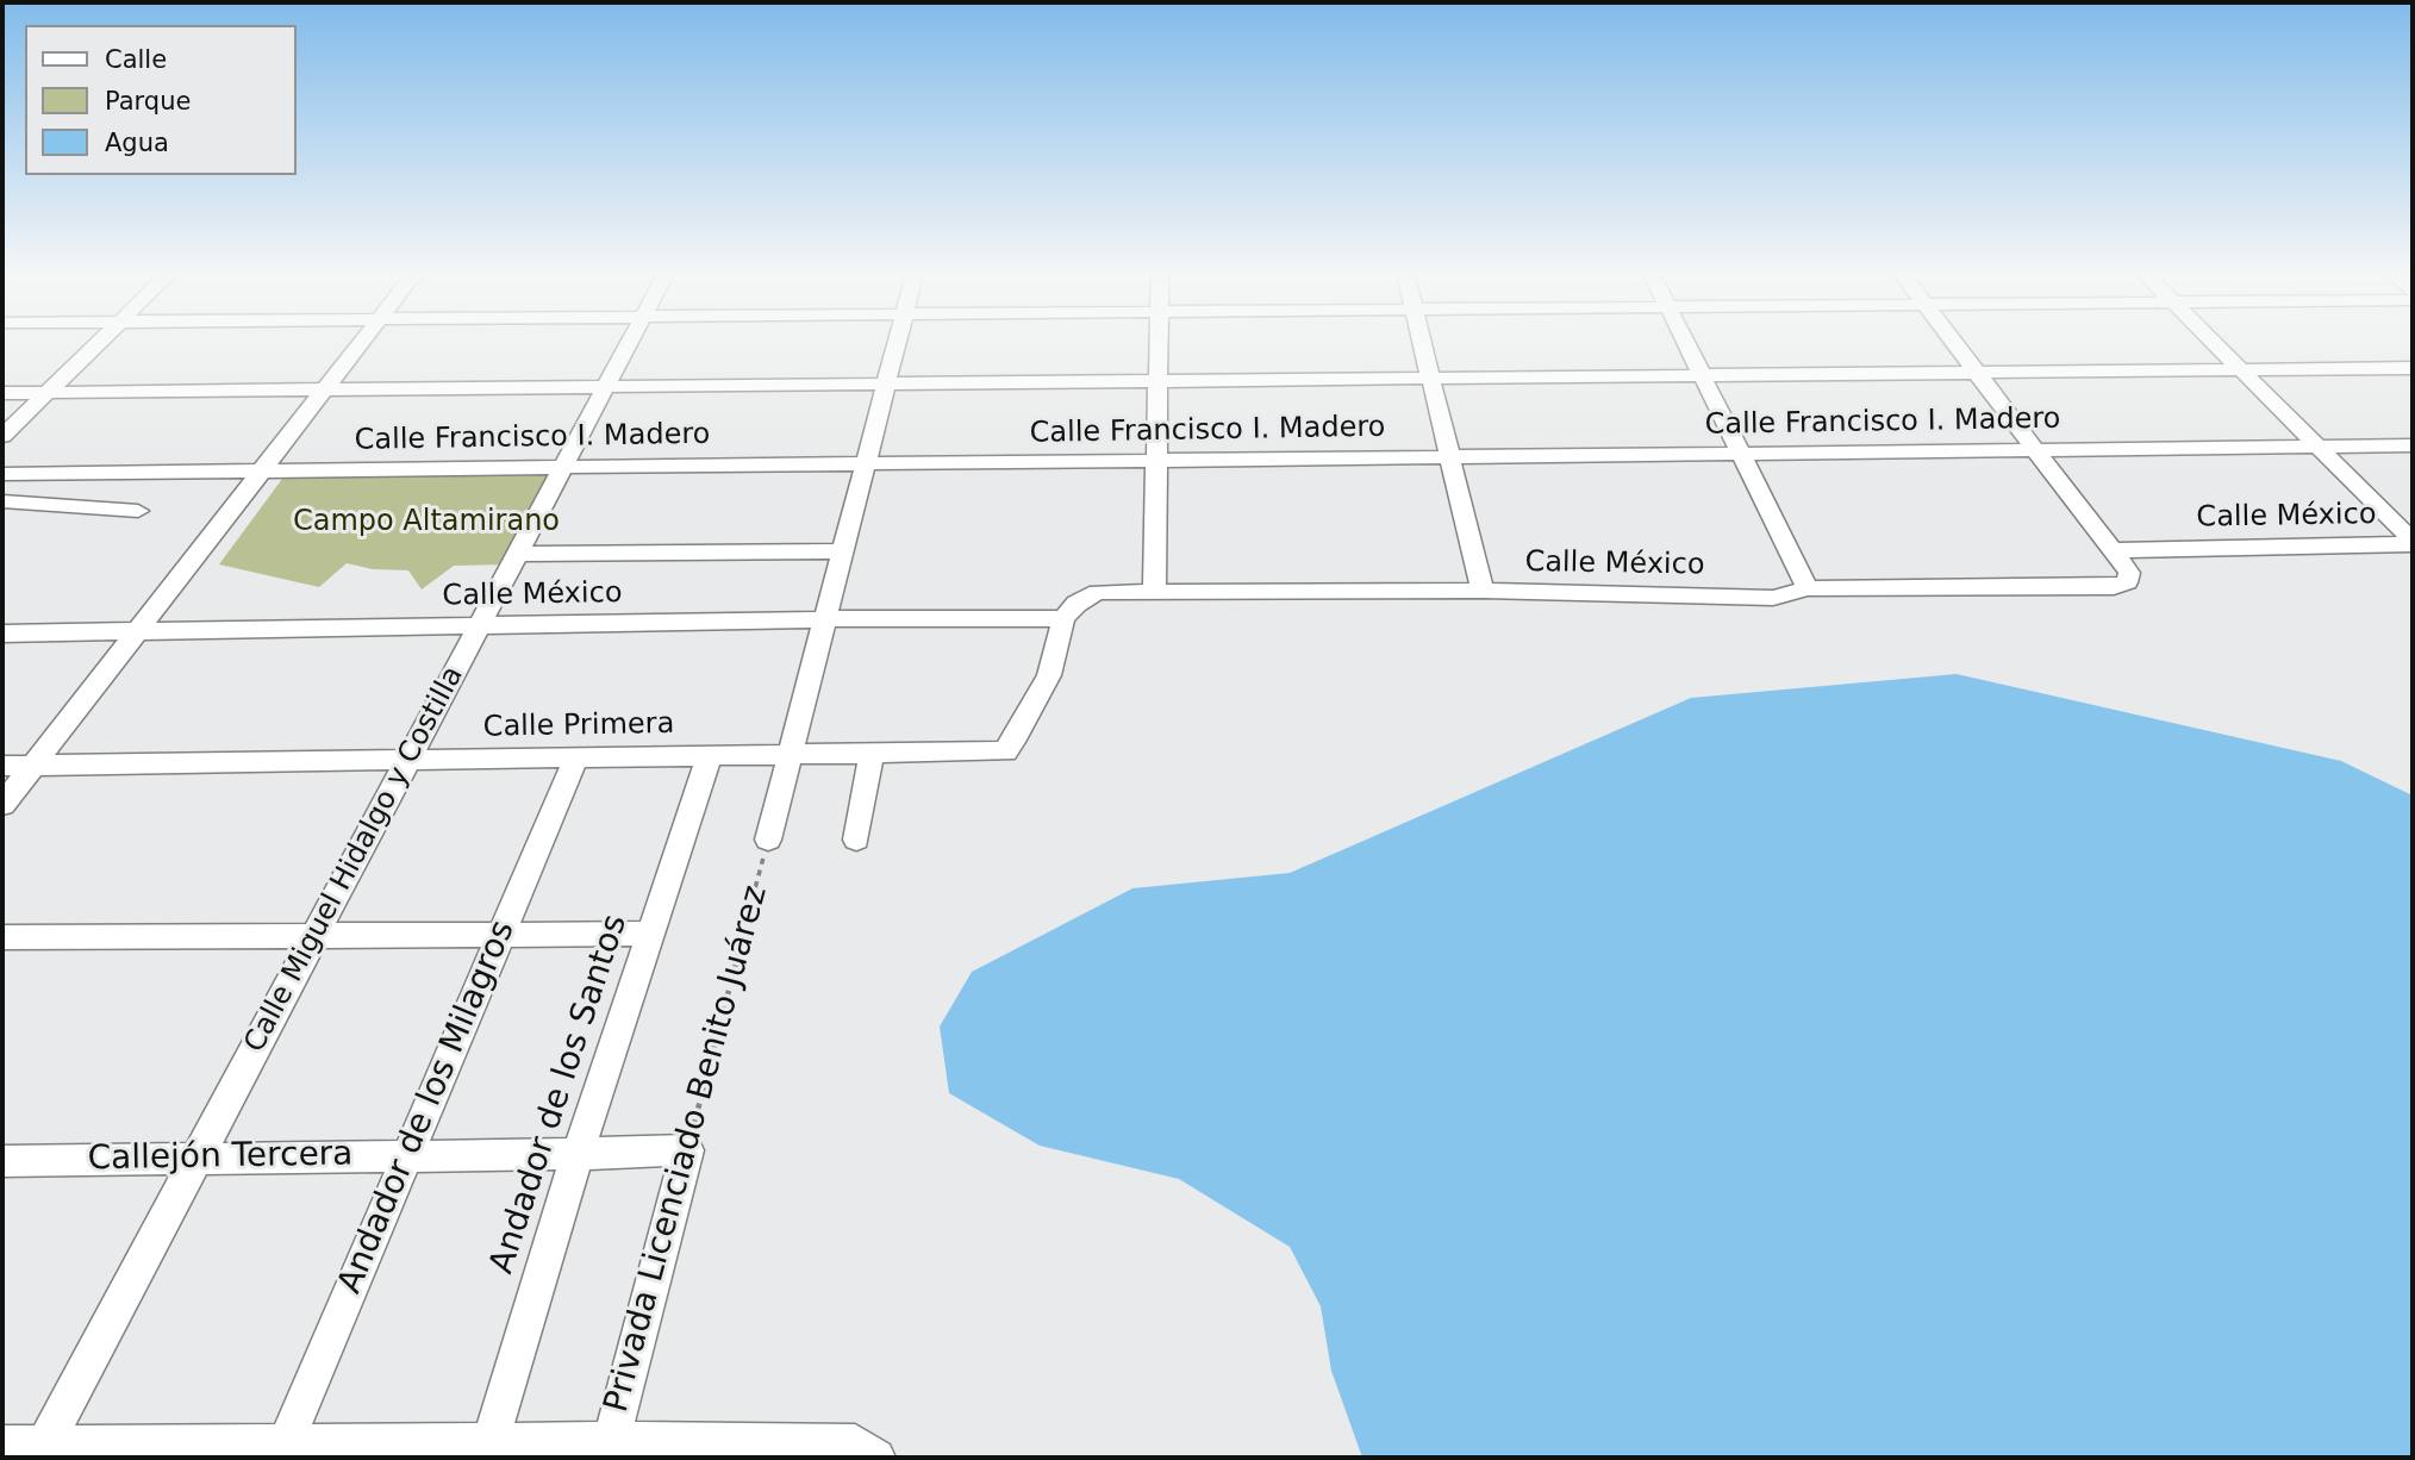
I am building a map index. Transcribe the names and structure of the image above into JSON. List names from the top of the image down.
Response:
{
  "streets": {
    "street": [
      "Calle Francisco I. Madero",
      "Calle México",
      "Calle Primera",
      "Calle Miguel Hidalgo y Costilla",
      "Andador de los Santos",
      "Andador de los Milagros",
      "Privada Licenciado Benito Juárez",
      "Callejón Tercera"
    ]
  },
  "crossings": [
    ["Calle Francisco I. Madero", "Calle Miguel Hidalgo y Costilla"],
    ["Calle México", "Calle Primera"],
    ["Calle México", "Calle Miguel Hidalgo y Costilla"],
    ["Calle Primera", "Calle Miguel Hidalgo y Costilla"],
    ["Calle Primera", "Andador de los Santos"],
    ["Calle Primera", "Andador de los Milagros"],
    ["Calle Miguel Hidalgo y Costilla", "Callejón Tercera"],
    ["Andador de los Santos", "Callejón Tercera"],
    ["Andador de los Milagros", "Callejón Tercera"],
    ["Privada Licenciado Benito Juárez", "Callejón Tercera"]
  ],
  "parks": ["Campo Altamirano"],
  "legend": ["Calle", "Parque", "Agua"]
}
